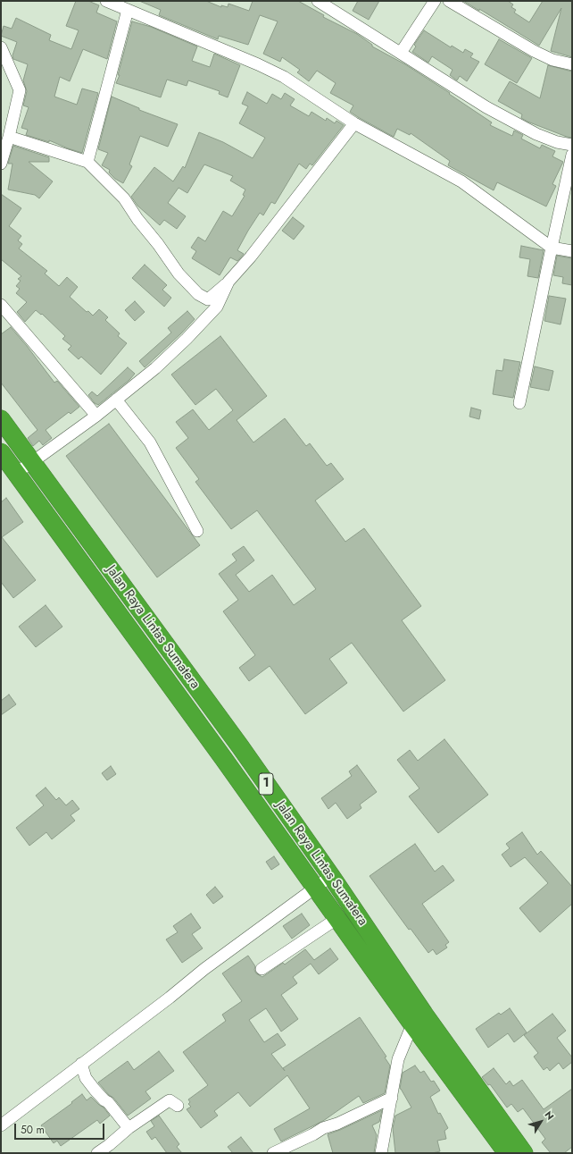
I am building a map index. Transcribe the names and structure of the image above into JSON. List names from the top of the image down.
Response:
{
  "streets": {
    "highway": ["Jalan Raya Lintas Sumatera", "1"]
  },
  "scale_bar": "50 m",
  "north": "top right"
}
